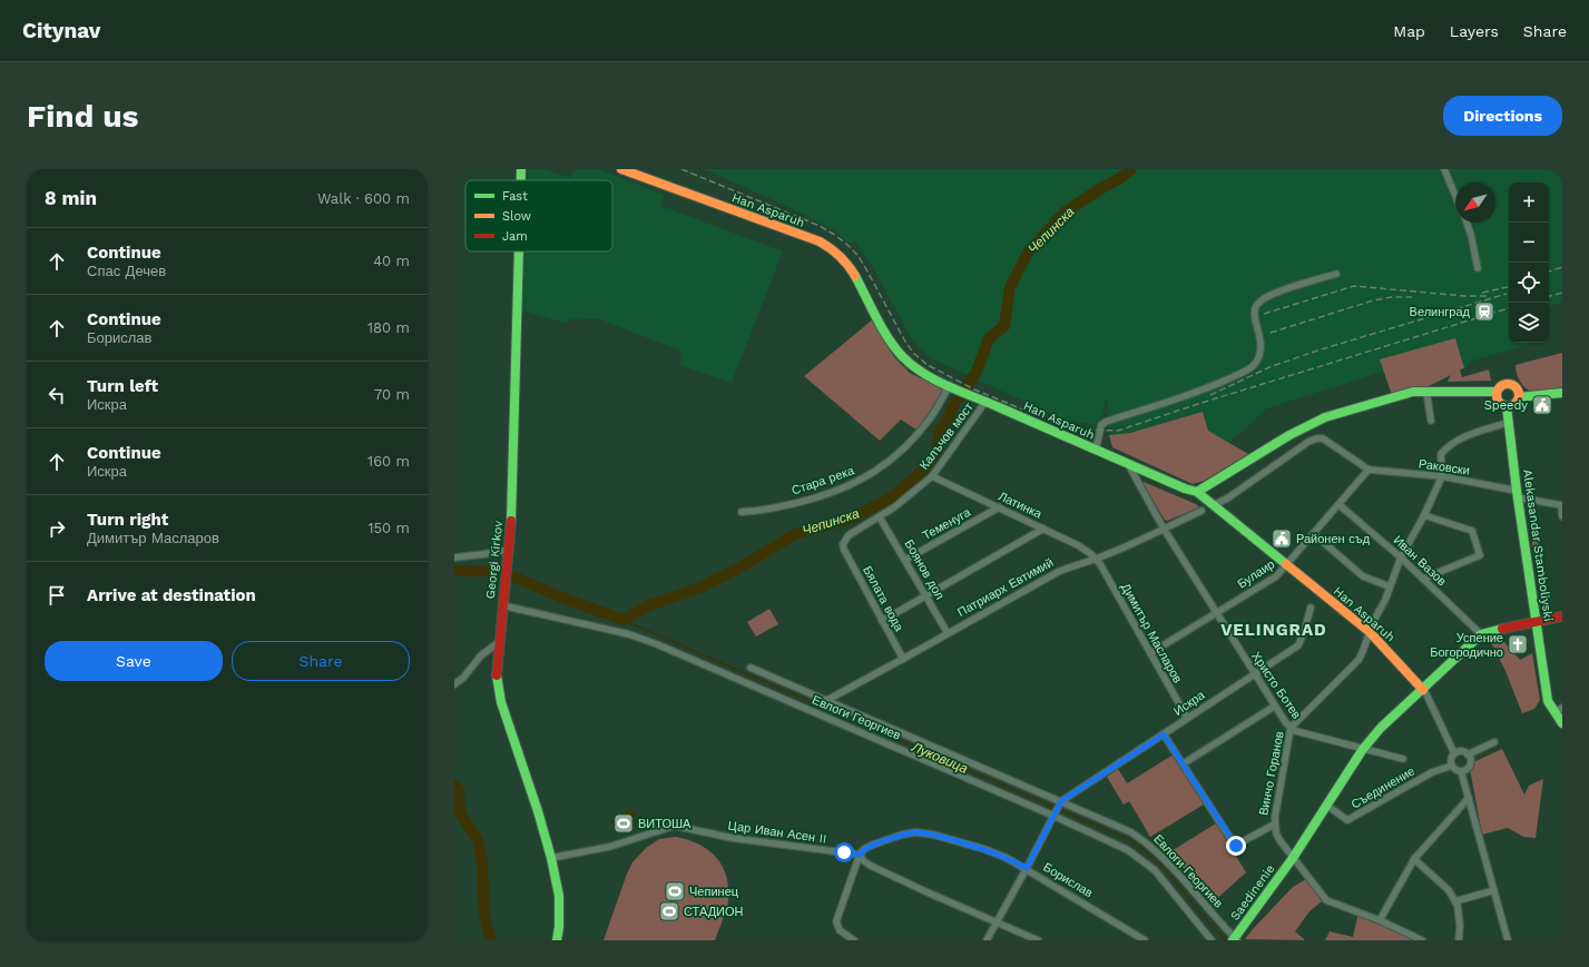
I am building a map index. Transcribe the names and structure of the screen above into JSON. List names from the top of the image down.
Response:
{
  "streets": {
    "street": [
      "Han Asparuh",
      "Калъчов мост",
      "Раковски",
      "Стара река",
      "Латинка",
      "Теменуга",
      "Alekasandar Stamboliyski",
      "Georgi Kirkov",
      "Иван Вазов",
      "Боянов дол",
      "Булаир",
      "Патриарх Евтимий",
      "Бялата вода",
      "Димитър Масларов",
      "Христо Ботев",
      "Искра",
      "Евлоги Георгиев",
      "Винчо Горанов",
      "Съединение",
      "Цар Иван Асен II",
      "Борислав",
      "Saedinenie"
    ]
  },
  "crossings": [
    ["Han Asparuh", "Калъчов мост"],
    ["Han Asparuh", "Стара река"],
    ["Han Asparuh", "Булаир"],
    ["Han Asparuh", "Христо Ботев"],
    ["Han Asparuh", "Винчо Горанов"],
    ["Han Asparuh", "Съединение"],
    ["Han Asparuh", "Saedinenie"],
    ["Калъчов мост", "Латинка"],
    ["Калъчов мост", "Боянов дол"],
    ["Калъчов мост", "Бялата вода"],
    ["Раковски", "Alekasandar Stamboliyski"],
    ["Раковски", "Булаир"],
    ["Раковски", "Винчо Горанов"],
    ["Латинка", "Теменуга"],
    ["Латинка", "Патриарх Евтимий"],
    ["Латинка", "Димитър Масларов"],
    ["Теменуга", "Боянов дол"],
    ["Georgi Kirkov", "Евлоги Георгиев"],
    ["Georgi Kirkov", "Цар Иван Асен II"],
    ["Иван Вазов", "Булаир"],
    ["Иван Вазов", "Винчо Горанов"],
    ["Иван Вазов", "Saedinenie"],
    ["Боянов дол", "Патриарх Евтимий"],
    ["Булаир", "Димитър Масларов"],
    ["Булаир", "Христо Ботев"],
    ["Патриарх Евтимий", "Бялата вода"],
    ["Патриарх Евтимий", "Димитър Масларов"],
    ["Патриарх Евтимий", "Христо Ботев"],
    ["Патриарх Евтимий", "Евлоги Георгиев"],
    ["Димитър Масларов", "Искра"],
    ["Христо Ботев", "Искра"],
    ["Христо Ботев", "Винчо Горанов"],
    ["Христо Ботев", "Saedinenie"],
    ["Искра", "Евлоги Георгиев"],
    ["Евлоги Георгиев", "Saedinenie"],
    ["Винчо Горанов", "Saedinenie"],
    ["Съединение", "Saedinenie"],
    ["Цар Иван Асен II", "Борислав"]
  ],
  "districts": ["VELINGRAD"],
  "water": ["Чепинска", "Луковица"],
  "places": {
    "station": ["Велинград"],
    "public building": ["Speedy", "Районен съд"],
    "church": ["Успение Богородично"],
    "sports": ["ВИТОША", "Чепинец", "СТАДИОН"]
  },
  "legend": ["Fast", "Slow", "Jam"],
  "north": "bottom left",
  "page": {
    "header": "Citynav",
    "nav": ["Map", "Layers", "Share"],
    "buttons": [
      "Directions",
      ["Save", "Share"]
    ],
    "title": "Find us",
    "heading": ["8 min", "Walk · 600 m"],
    "map_buttons": ["+", "−"],
    "list": [
      ["Continue", "Спас Дечев", "40 m"],
      ["Continue", "Борислав", "180 m"],
      ["Turn left", "Искра", "70 m"],
      ["Continue", "Искра", "160 m"],
      ["Turn right", "Димитър Масларов", "150 m"],
      "Arrive at destination"
    ]
  }
}
